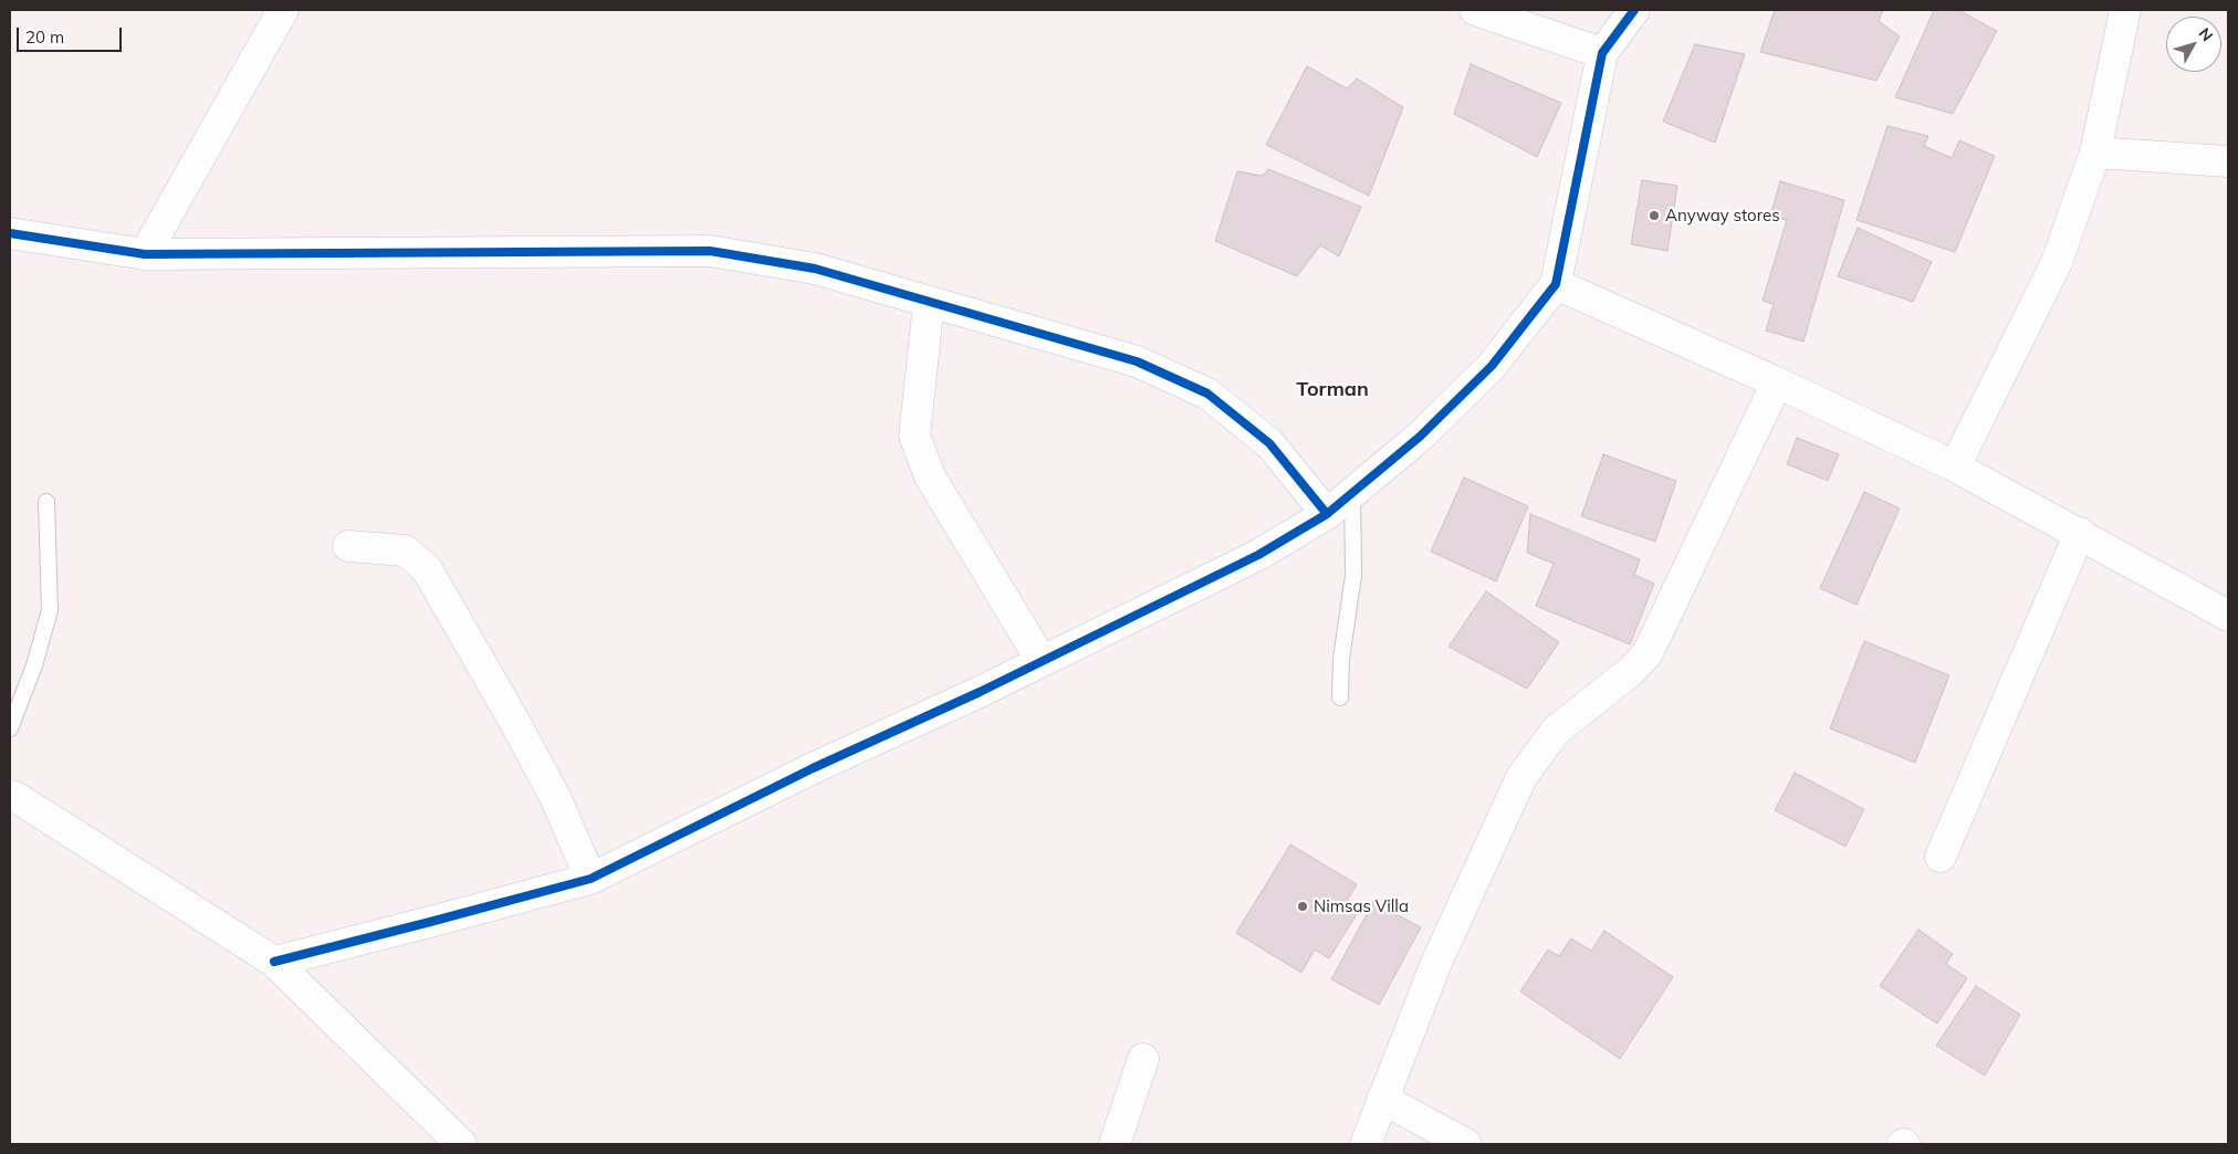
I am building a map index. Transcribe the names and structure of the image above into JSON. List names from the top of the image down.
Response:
{
  "districts": ["Torman"],
  "places": ["Anyway stores", "Nimsas Villa"],
  "scale_bar": "20 m",
  "north": "top right"
}
